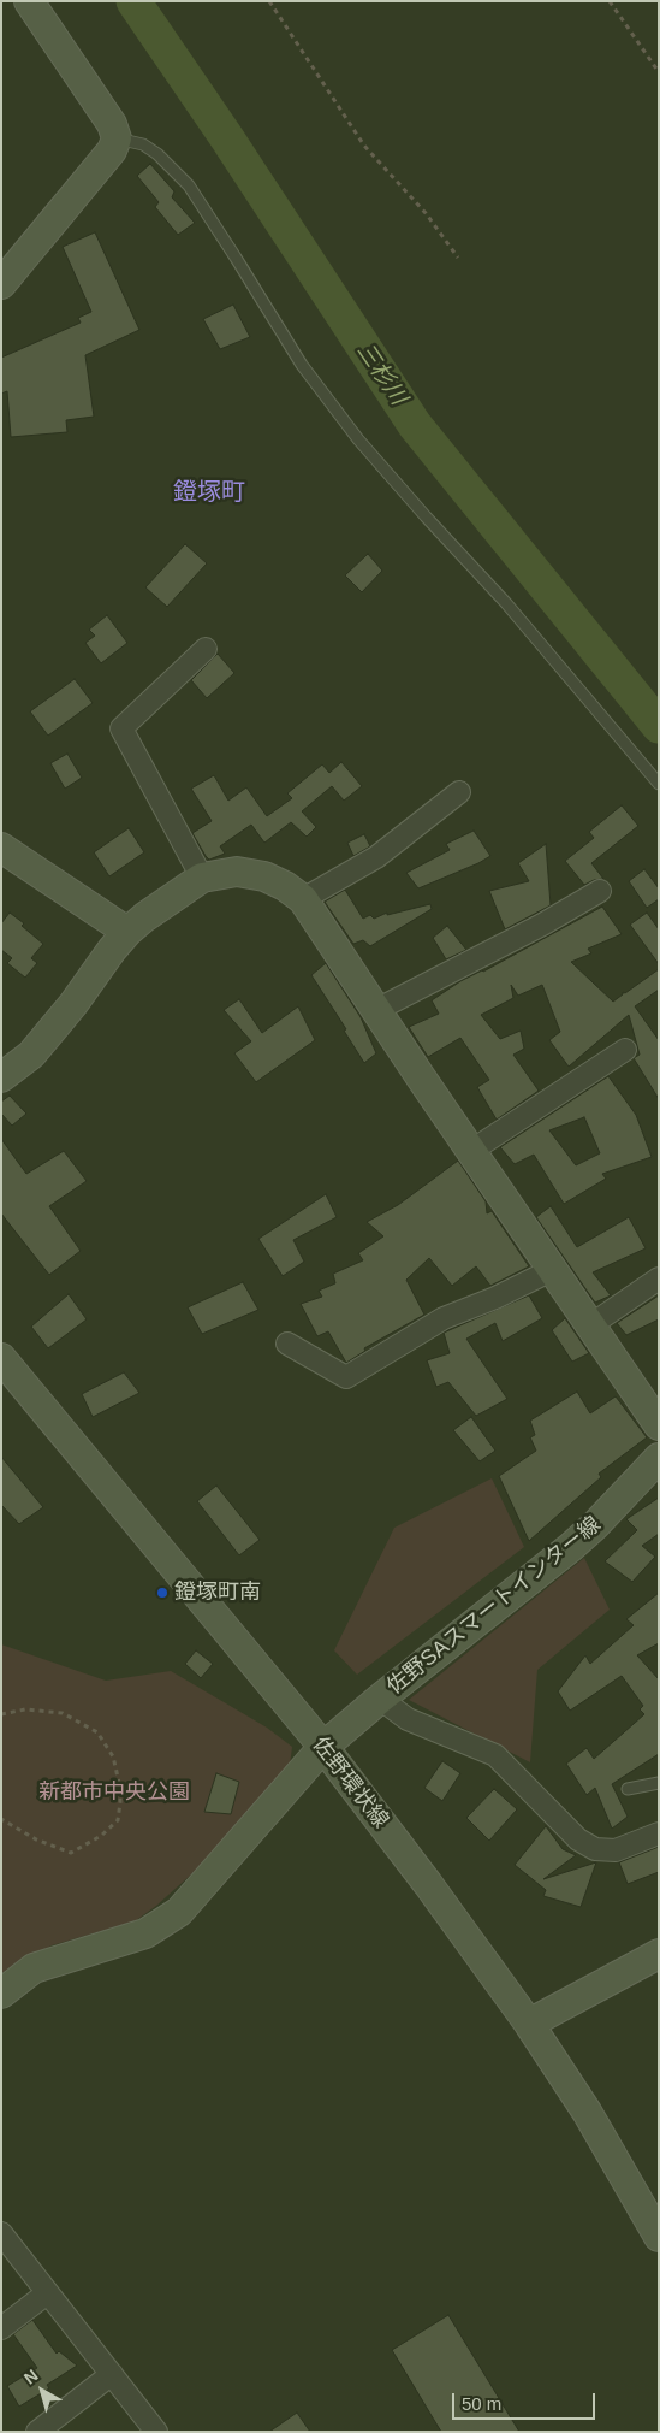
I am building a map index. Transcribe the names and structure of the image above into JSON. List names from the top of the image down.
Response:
{
  "streets": {
    "street": ["佐野SAスマートインター線", "佐野環状線"]
  },
  "crossings": [
    ["佐野SAスマートインター線", "佐野環状線"]
  ],
  "districts": ["鐙塚町"],
  "water": ["三杉川"],
  "parks": ["新都市中央公園"],
  "places": ["鐙塚町南"],
  "scale_bar": "50 m",
  "north": "top left"
}
